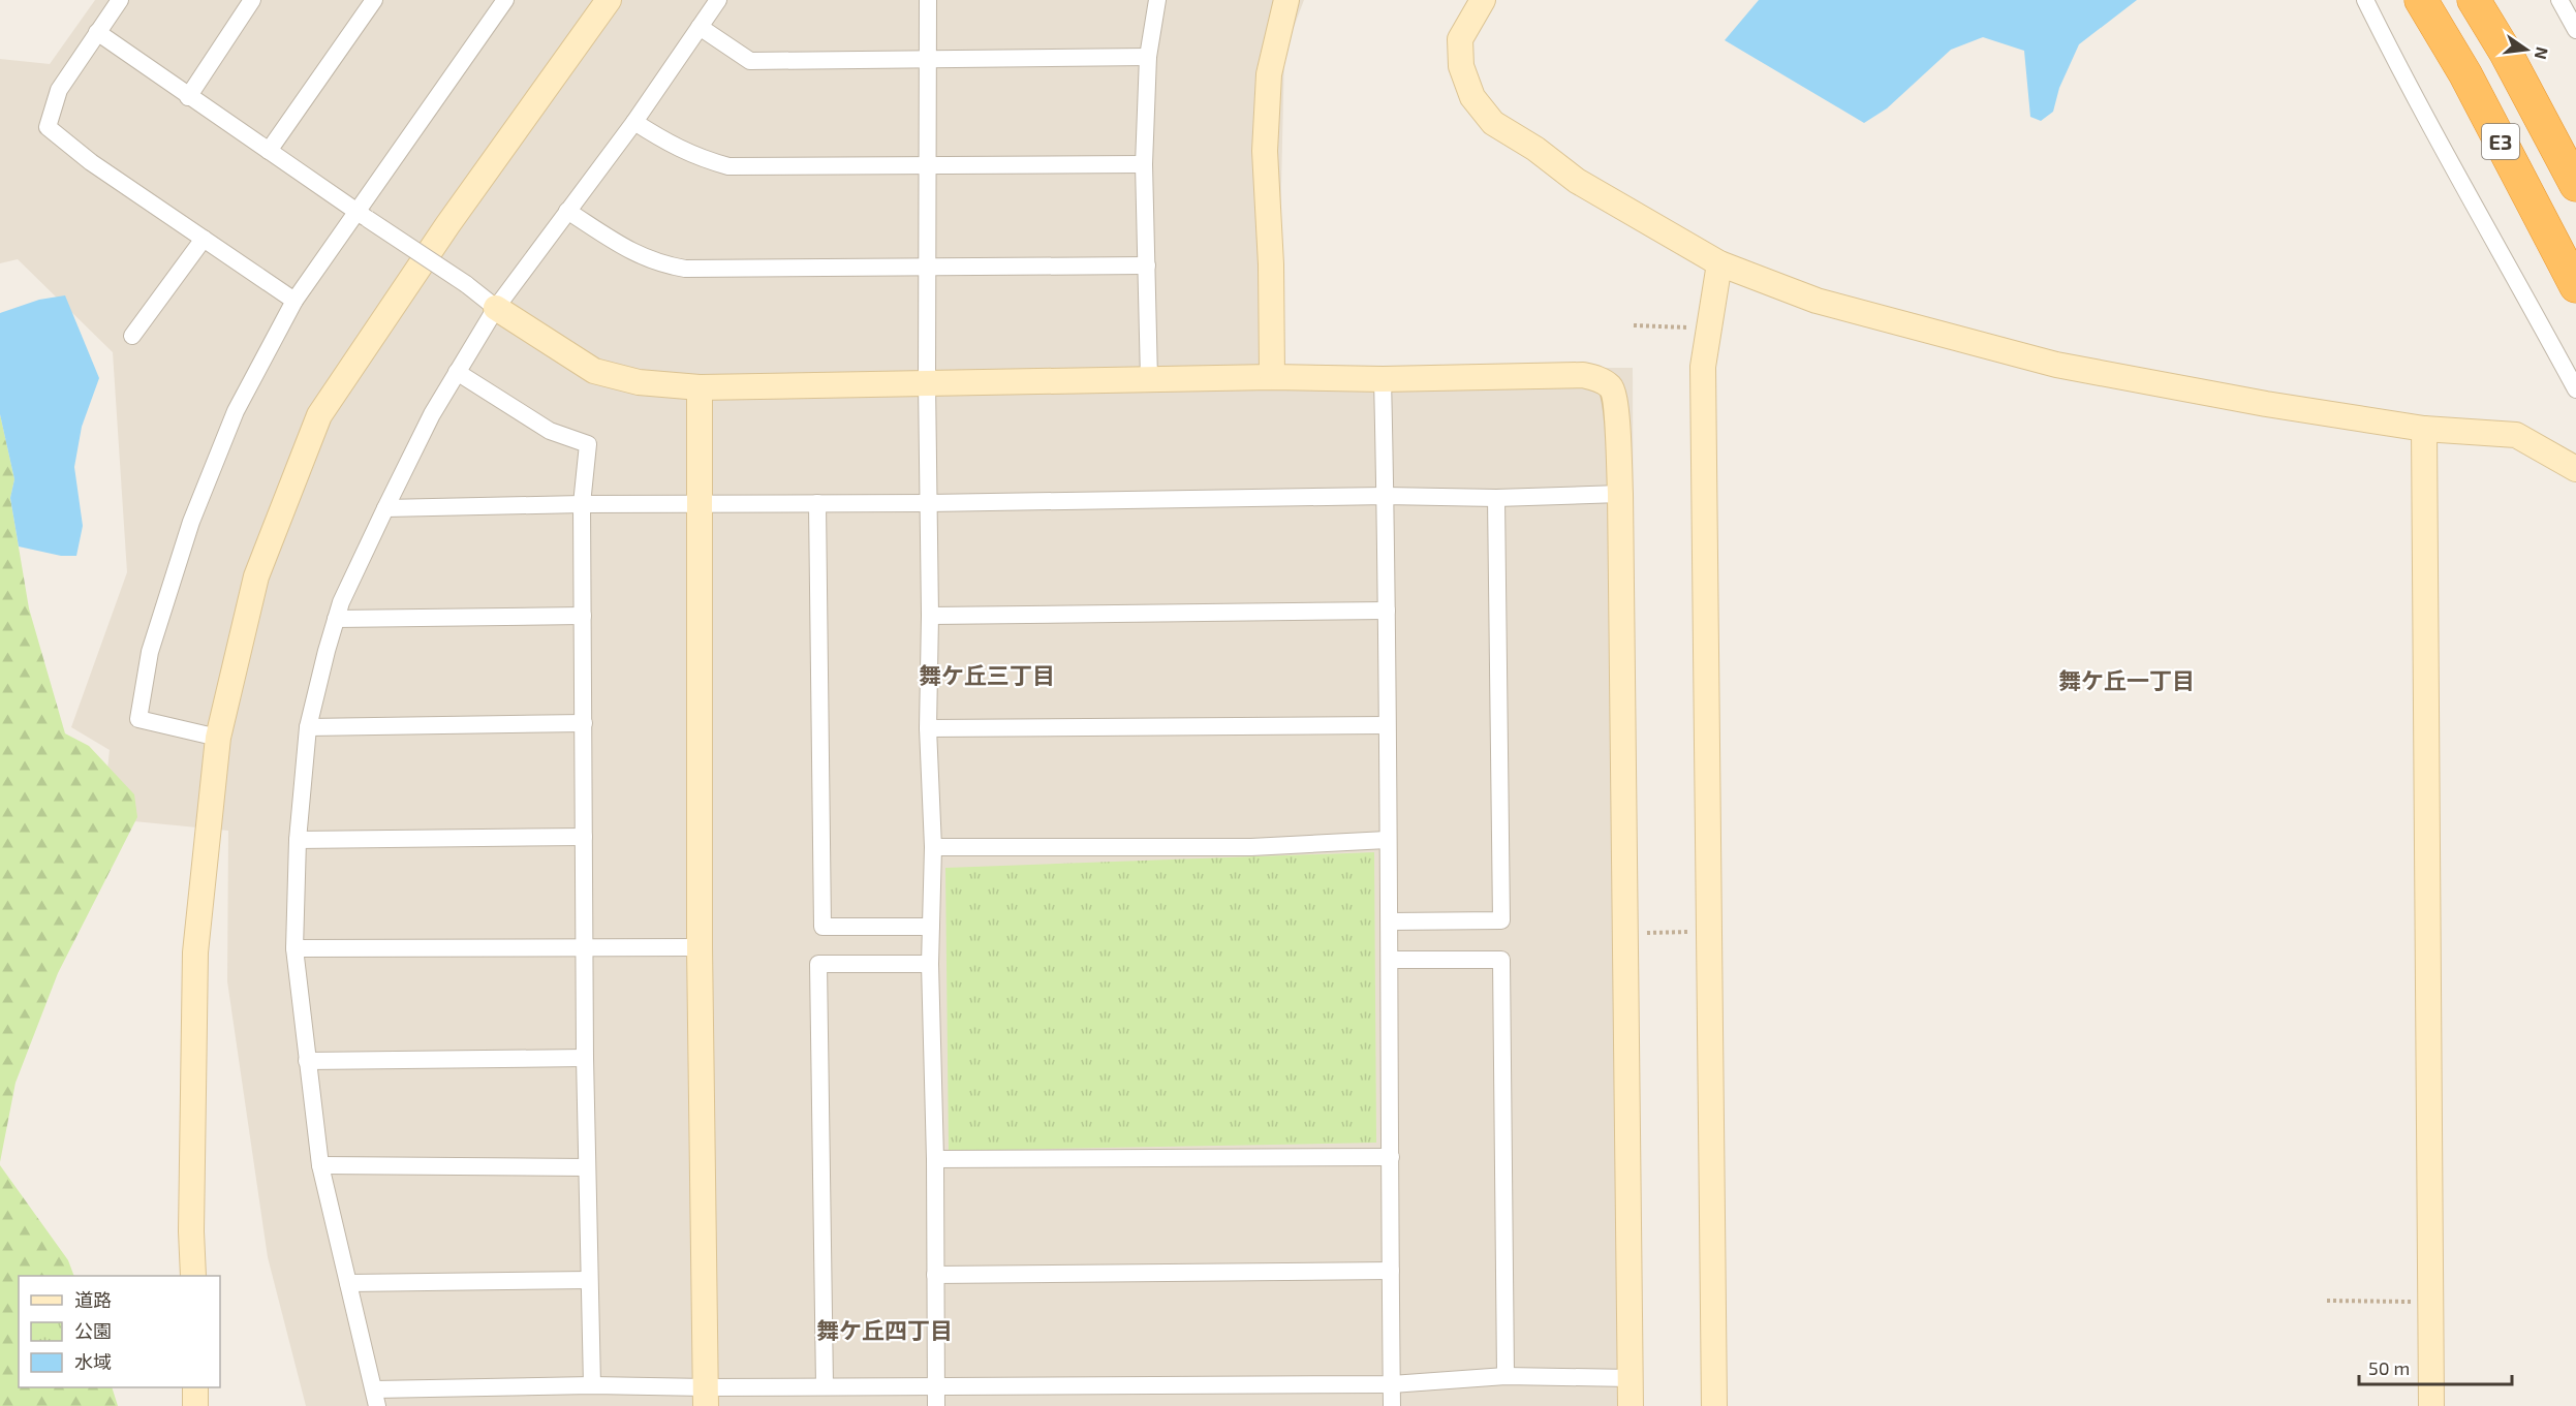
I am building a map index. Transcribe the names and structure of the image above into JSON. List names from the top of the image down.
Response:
{
  "streets": {
    "highway": ["E3"]
  },
  "districts": ["舞ケ丘三丁目", "舞ケ丘一丁目", "舞ケ丘四丁目"],
  "legend": ["道路", "公園", "水域"],
  "scale_bar": "50 m",
  "north": "right"
}
